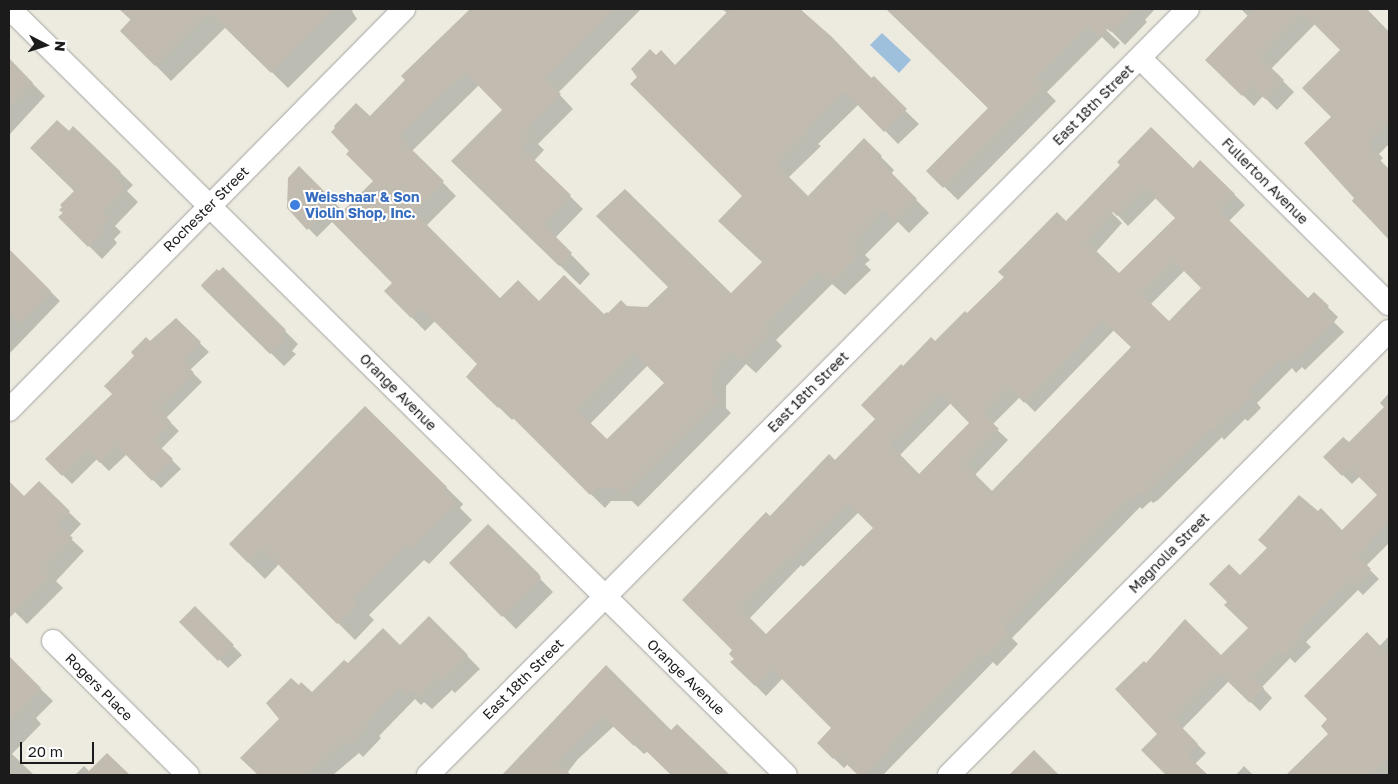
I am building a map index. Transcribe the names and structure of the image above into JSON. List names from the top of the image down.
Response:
{
  "streets": {
    "street": [
      "East 18th Street",
      "Fullerton Avenue",
      "Rochester Street",
      "Orange Avenue",
      "Magnolia Street",
      "Rogers Place"
    ]
  },
  "crossings": [
    ["East 18th Street", "Fullerton Avenue"],
    ["East 18th Street", "Orange Avenue"],
    ["Rochester Street", "Orange Avenue"]
  ],
  "places": ["Weisshaar & Son Violin Shop, Inc."],
  "scale_bar": "20 m",
  "north": "right"
}
